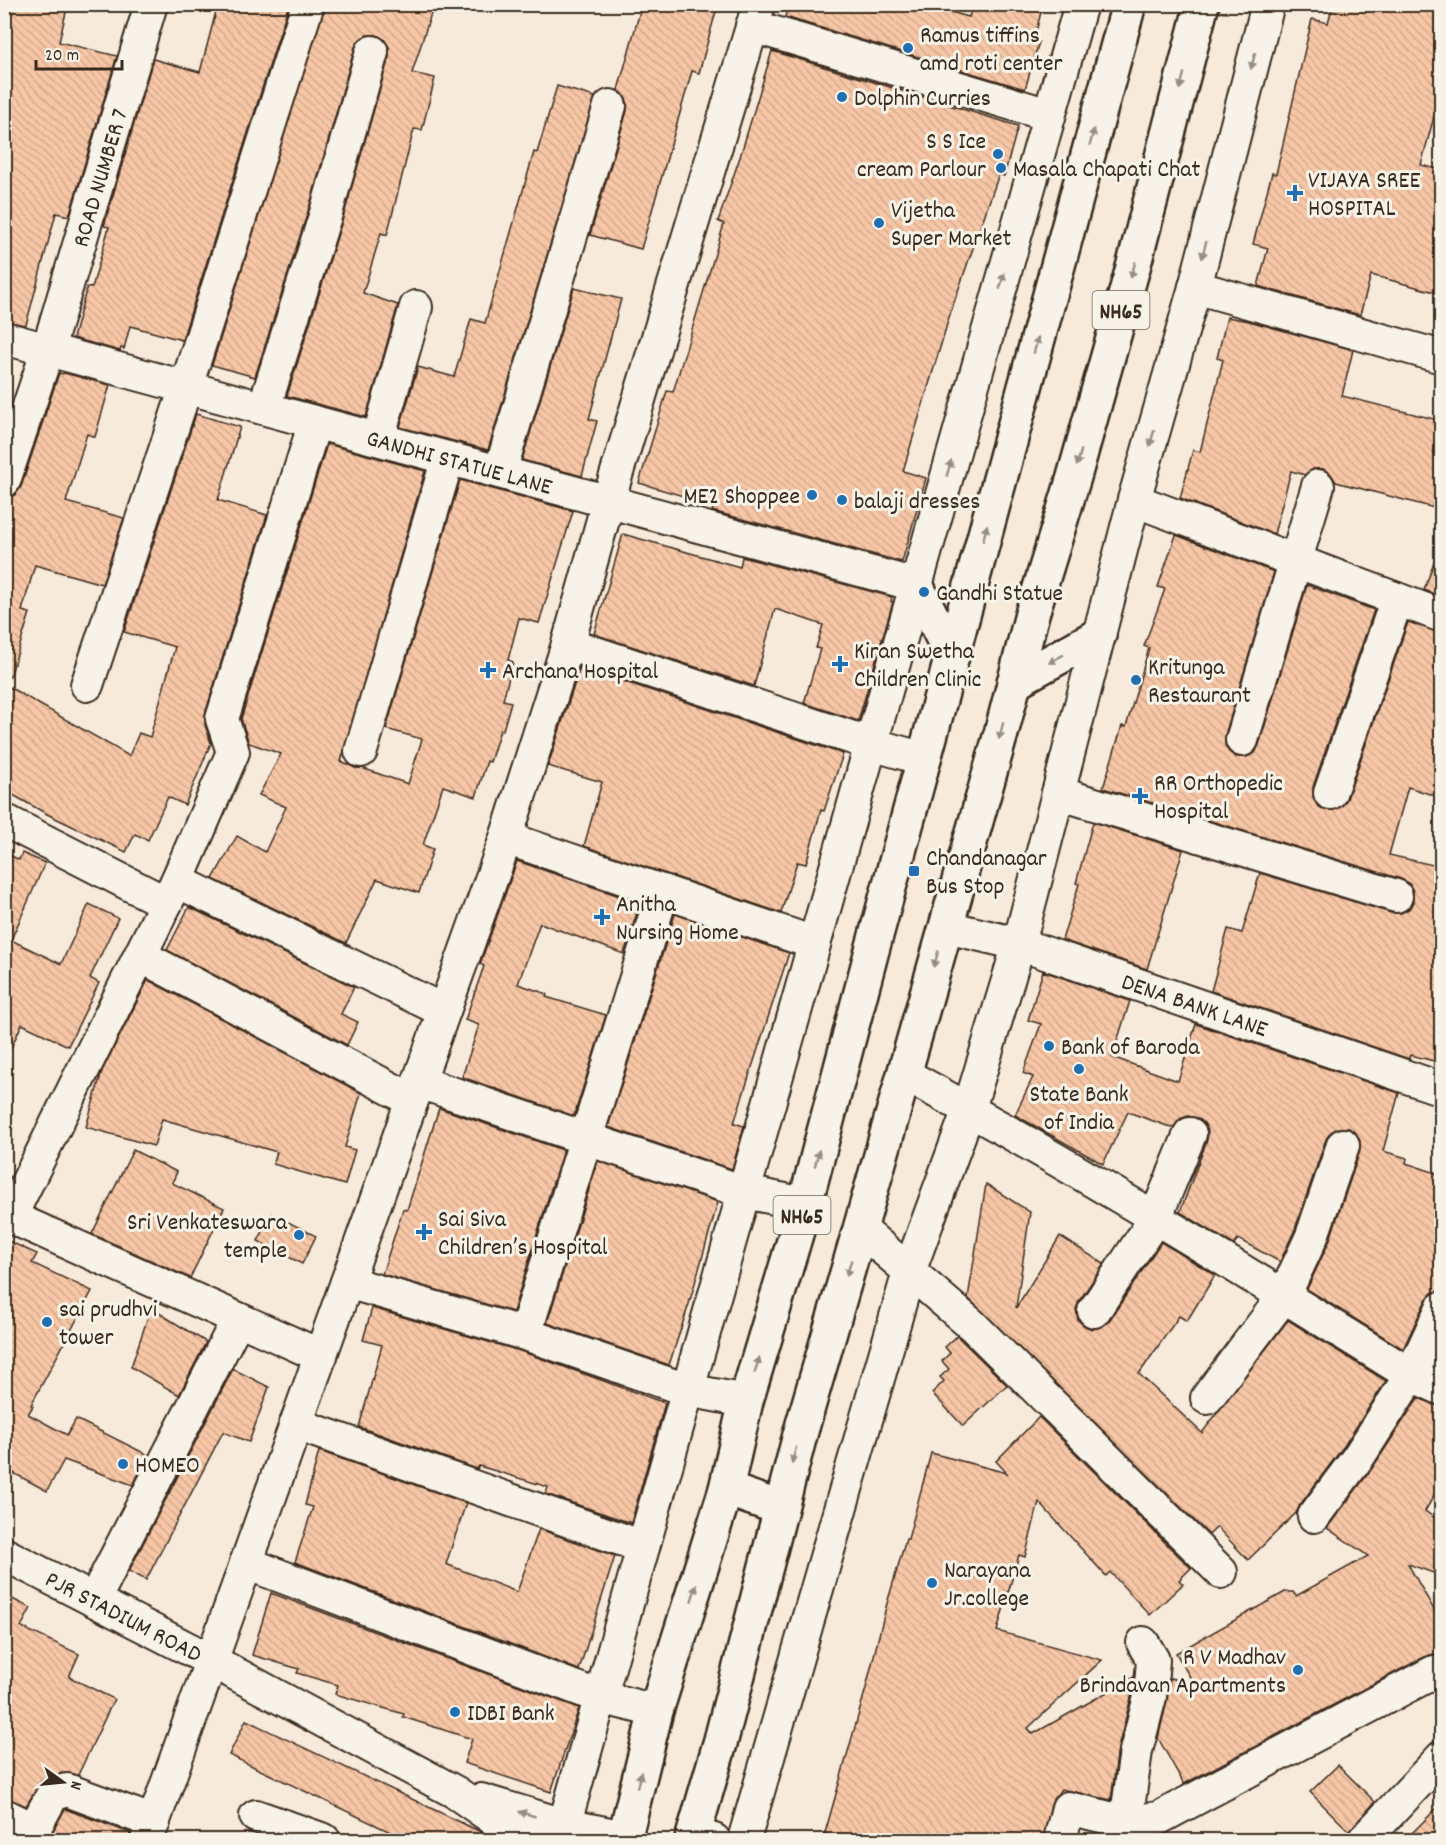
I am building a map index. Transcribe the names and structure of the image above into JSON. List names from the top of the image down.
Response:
{
  "streets": {
    "highway": ["NH65"],
    "street": [
      "ROAD NUMBER 7",
      "GANDHI STATUE LANE",
      "DENA BANK LANE",
      "PJR STADIUM ROAD"
    ]
  },
  "crossings": [
    ["ROAD NUMBER 7", "GANDHI STATUE LANE"],
    ["NH65", "DENA BANK LANE"]
  ],
  "places": {
    "other": [
      "Ramus tiffins amd roti center",
      "Dolphin Curries",
      "S S Ice cream Parlour",
      "Masala Chapati Chat",
      "Vijetha Super Market",
      "ME2 Shoppee",
      "balaji dresses",
      "Gandhi Statue",
      "Kritunga Restaurant",
      "Bank of Baroda",
      "State Bank of India",
      "Sri Venkateswara temple",
      "sai prudhvi tower",
      "HOMEO",
      "Narayana Jr.college",
      "R V Madhav Brindavan Apartments",
      "IDBI Bank"
    ],
    "health": [
      "VIJAYA SREE HOSPITAL",
      "Kiran Swetha Children Clinic",
      "Archana Hospital",
      "RR Orthopedic Hospital",
      "Anitha Nursing Home",
      "Sai Siva Children’s Hospital"
    ],
    "transit": ["Chandanagar Bus Stop"]
  },
  "scale_bar": "20 m",
  "north": "right"
}
